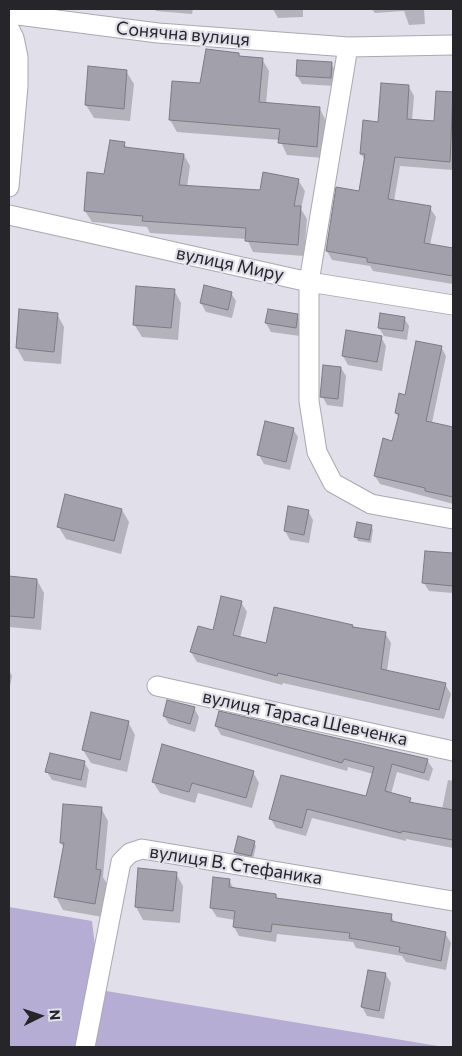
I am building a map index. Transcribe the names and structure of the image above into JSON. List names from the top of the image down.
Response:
{
  "streets": {
    "street": [
      "Сонячна вулиця",
      "вулиця Миру",
      "вулиця Тараса Шевченка",
      "вулиця В. Стефаника"
    ]
  },
  "north": "right"
}
